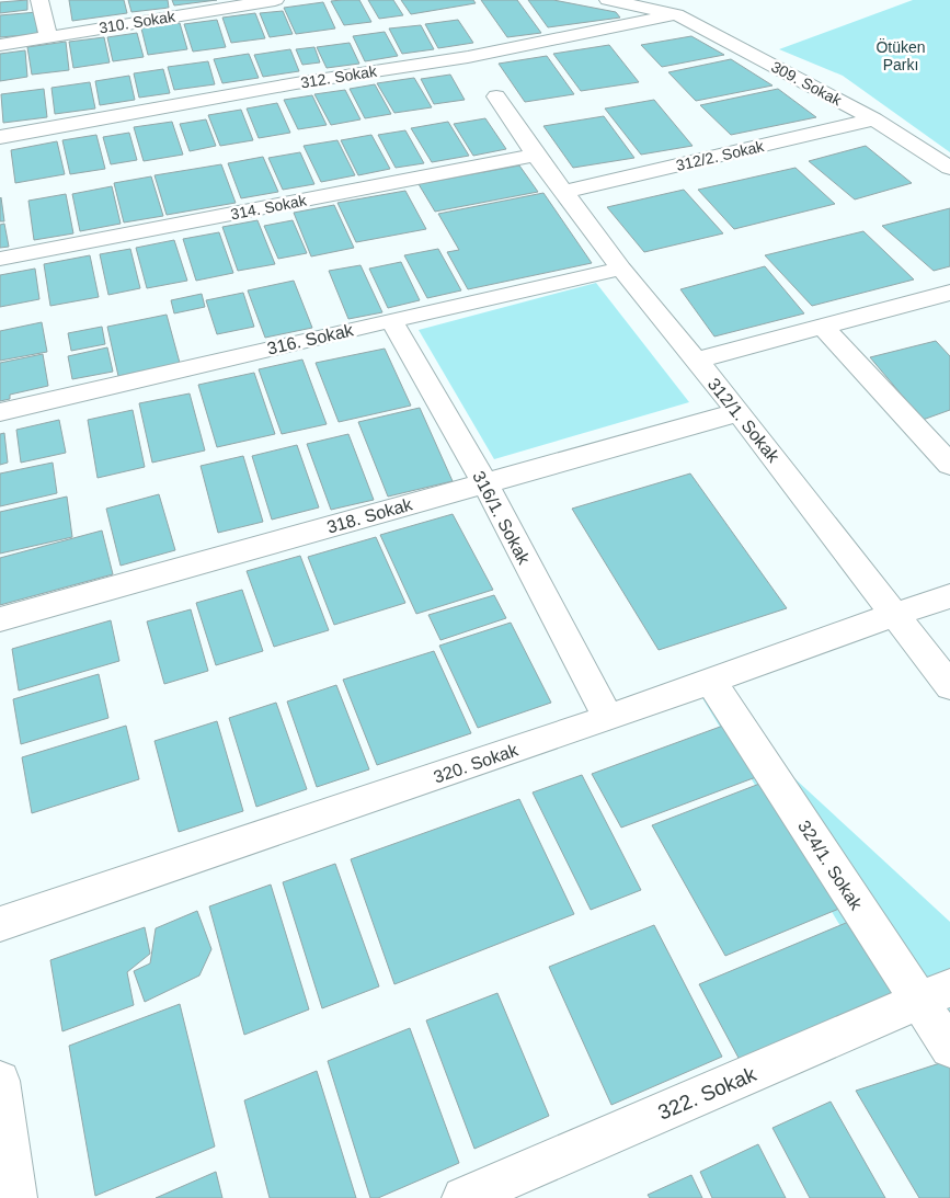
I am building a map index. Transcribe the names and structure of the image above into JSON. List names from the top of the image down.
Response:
{
  "streets": {
    "street": [
      "310. Sokak",
      "312. Sokak",
      "309. Sokak",
      "312/2. Sokak",
      "314. Sokak",
      "316. Sokak",
      "312/1. Sokak",
      "318. Sokak",
      "316/1. Sokak",
      "320. Sokak",
      "324/1. Sokak",
      "322. Sokak"
    ]
  },
  "crossings": [
    ["312. Sokak", "309. Sokak"],
    ["309. Sokak", "312/2. Sokak"],
    ["312/2. Sokak", "312/1. Sokak"],
    ["314. Sokak", "312/1. Sokak"],
    ["316. Sokak", "312/1. Sokak"],
    ["316. Sokak", "316/1. Sokak"],
    ["312/1. Sokak", "318. Sokak"],
    ["312/1. Sokak", "320. Sokak"],
    ["318. Sokak", "316/1. Sokak"],
    ["316/1. Sokak", "320. Sokak"],
    ["320. Sokak", "324/1. Sokak"],
    ["324/1. Sokak", "322. Sokak"]
  ],
  "parks": ["Ötüken Parkı"]
}
